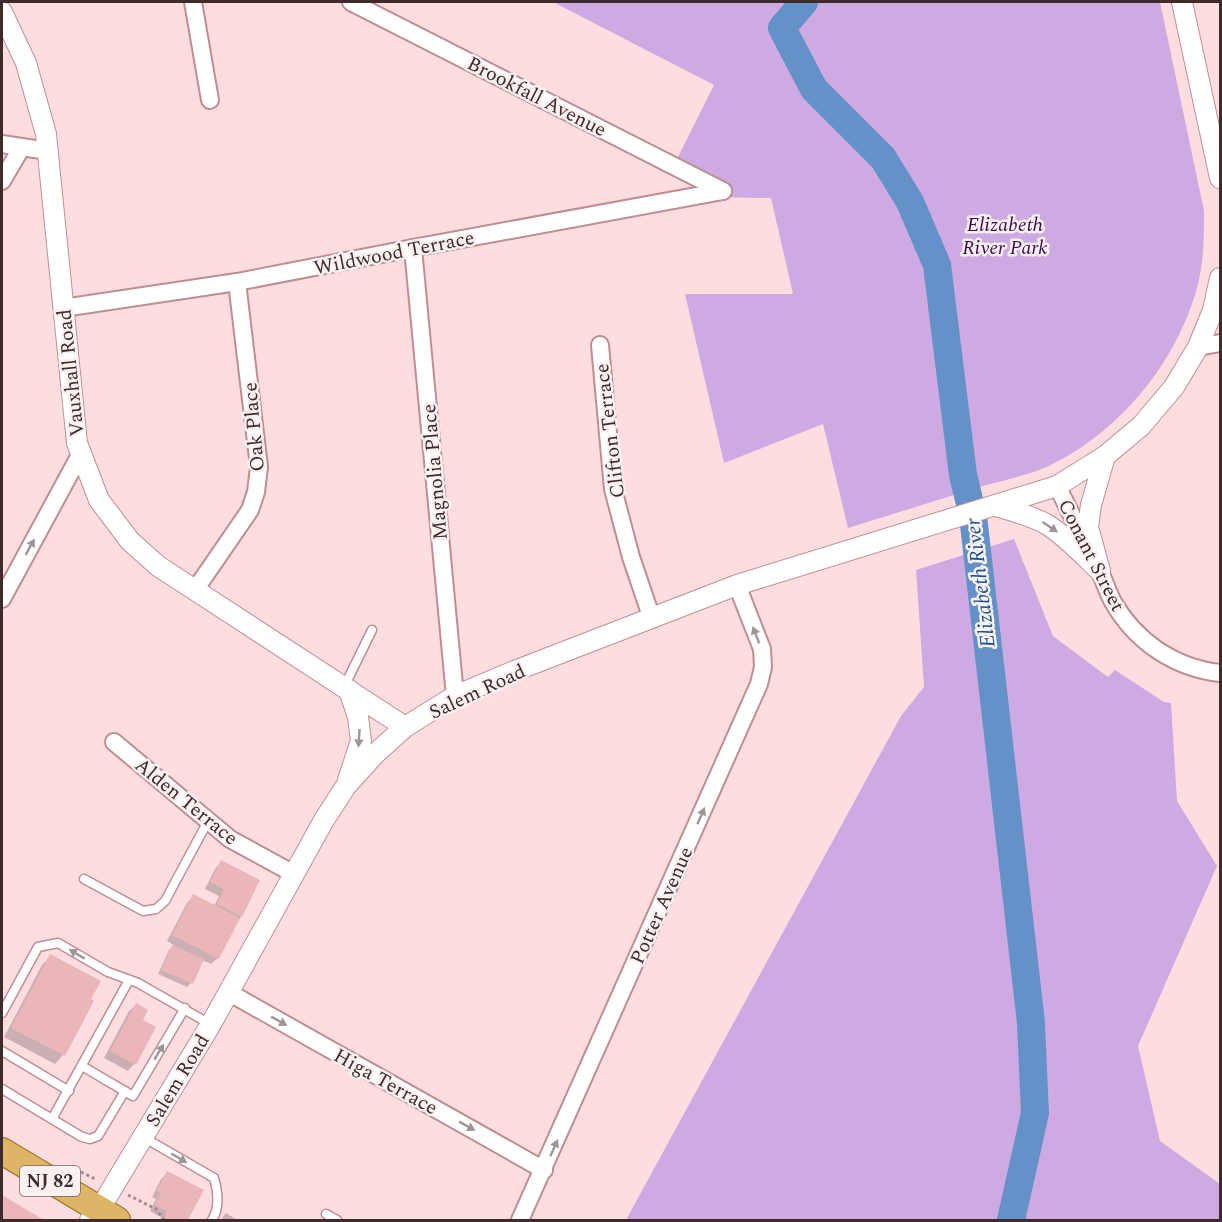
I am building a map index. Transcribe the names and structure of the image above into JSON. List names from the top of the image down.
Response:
{
  "streets": {
    "main road": ["NJ 82"],
    "street": [
      "Brookfall Avenue",
      "Wildwood Terrace",
      "Vauxhall Road",
      "Oak Place",
      "Clifton Terrace",
      "Magnolia Place",
      "Conant Street",
      "Salem Road",
      "Alden Terrace",
      "Potter Avenue",
      "Higa Terrace"
    ]
  },
  "crossings": [
    ["Brookfall Avenue", "Wildwood Terrace"],
    ["Wildwood Terrace", "Vauxhall Road"],
    ["Wildwood Terrace", "Oak Place"],
    ["Wildwood Terrace", "Magnolia Place"],
    ["Vauxhall Road", "Oak Place"],
    ["Vauxhall Road", "Salem Road"],
    ["Clifton Terrace", "Salem Road"],
    ["Magnolia Place", "Salem Road"],
    ["Conant Street", "Salem Road"],
    ["Salem Road", "Alden Terrace"],
    ["Salem Road", "Potter Avenue"],
    ["Salem Road", "Higa Terrace"],
    ["Salem Road", "NJ 82"],
    ["Potter Avenue", "Higa Terrace"]
  ],
  "one_way": ["Potter Avenue", "Higa Terrace"],
  "water": ["Elizabeth River"],
  "parks": ["Elizabeth River Park"]
}
